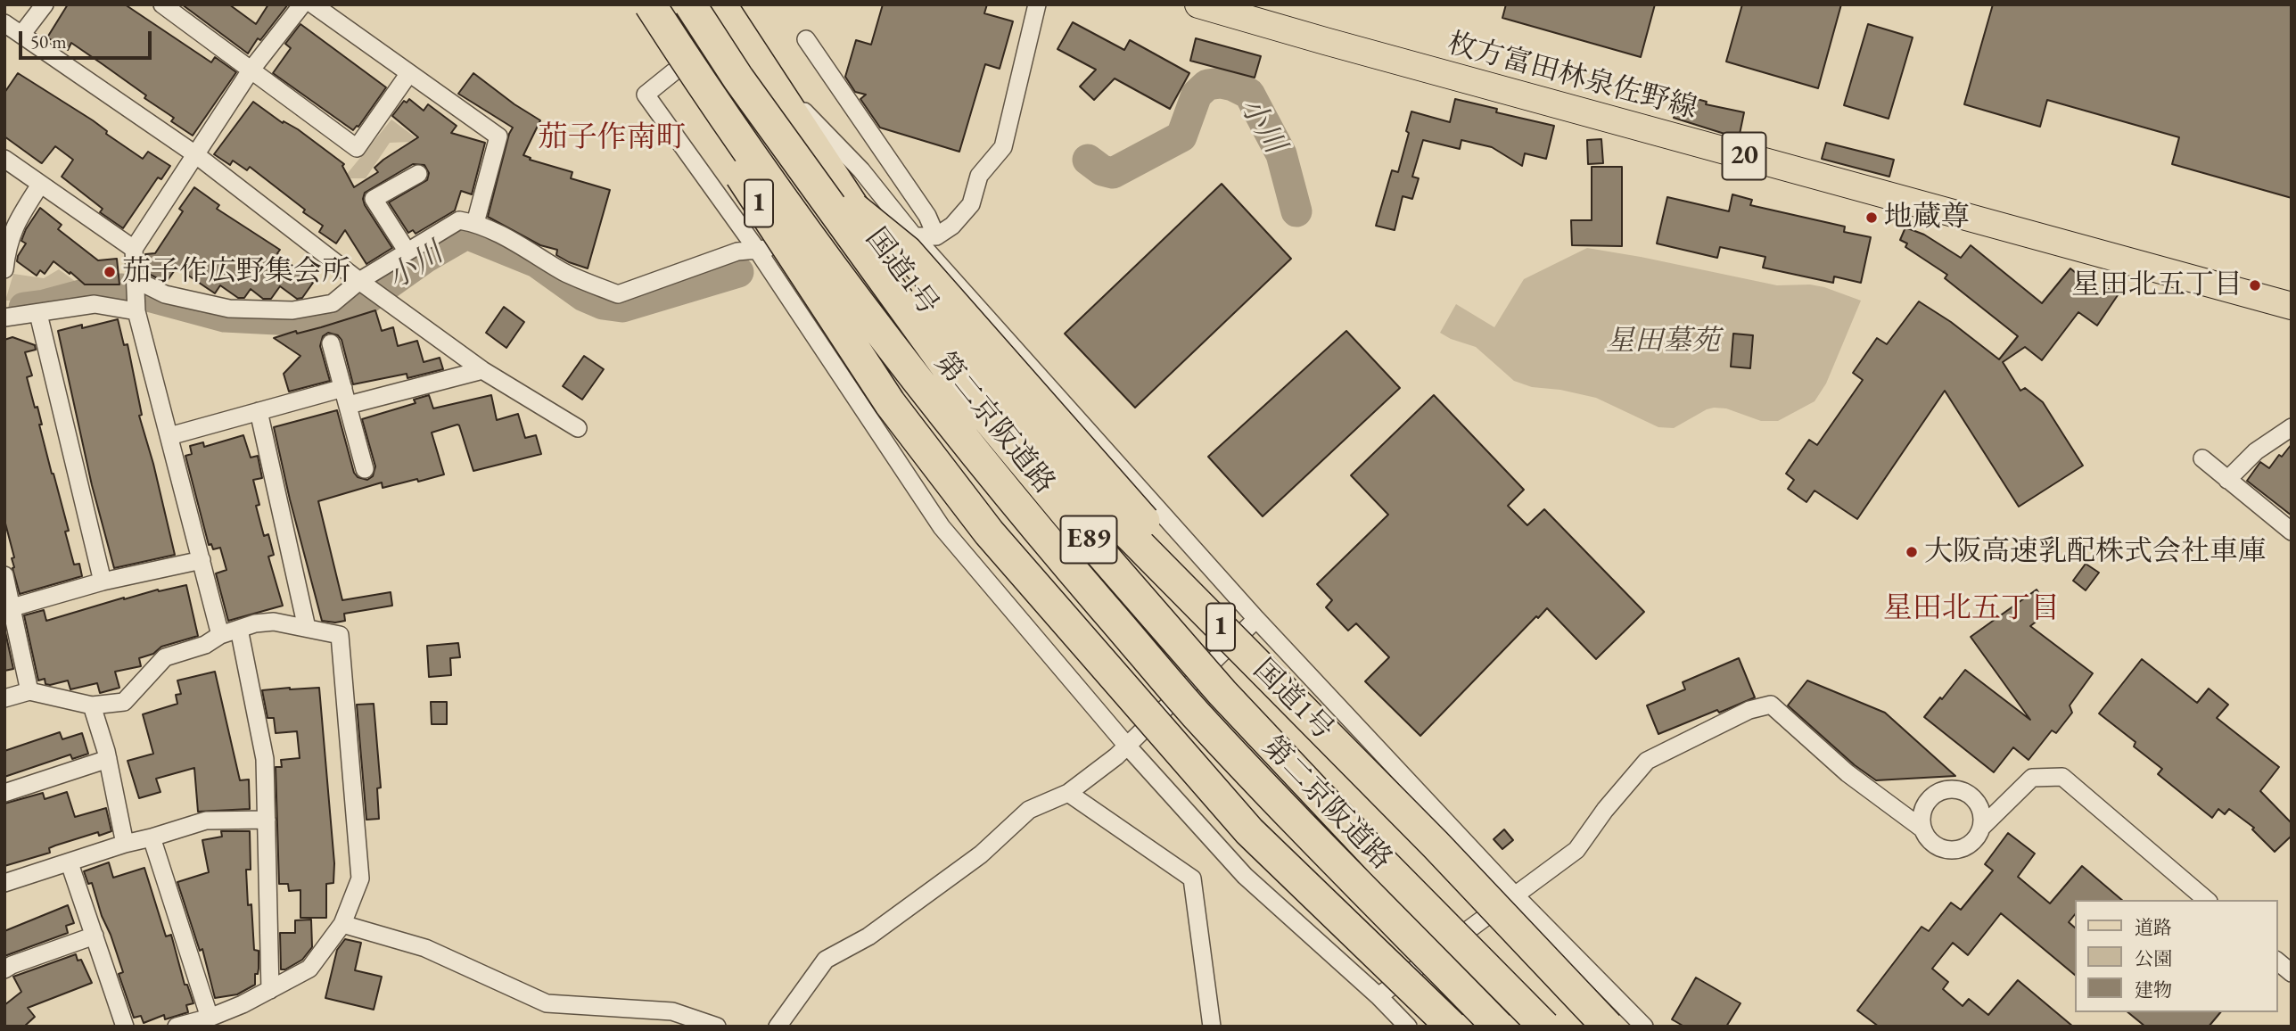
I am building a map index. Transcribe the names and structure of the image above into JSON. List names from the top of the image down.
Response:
{
  "streets": {
    "highway": [
      "1",
      "国道1号",
      "第二京阪道路",
      "E89"
    ],
    "main road": ["枚方富田林泉佐野線", "20"]
  },
  "districts": ["茄子作南町", "星田北五丁目"],
  "water": ["小川"],
  "parks": ["星田墓苑"],
  "places": [
    "地蔵尊",
    "茄子作広野集会所",
    "星田北五丁目",
    "大阪高速乳配株式会社車庫"
  ],
  "legend": ["道路", "公園", "建物"],
  "scale_bar": "50 m"
}
